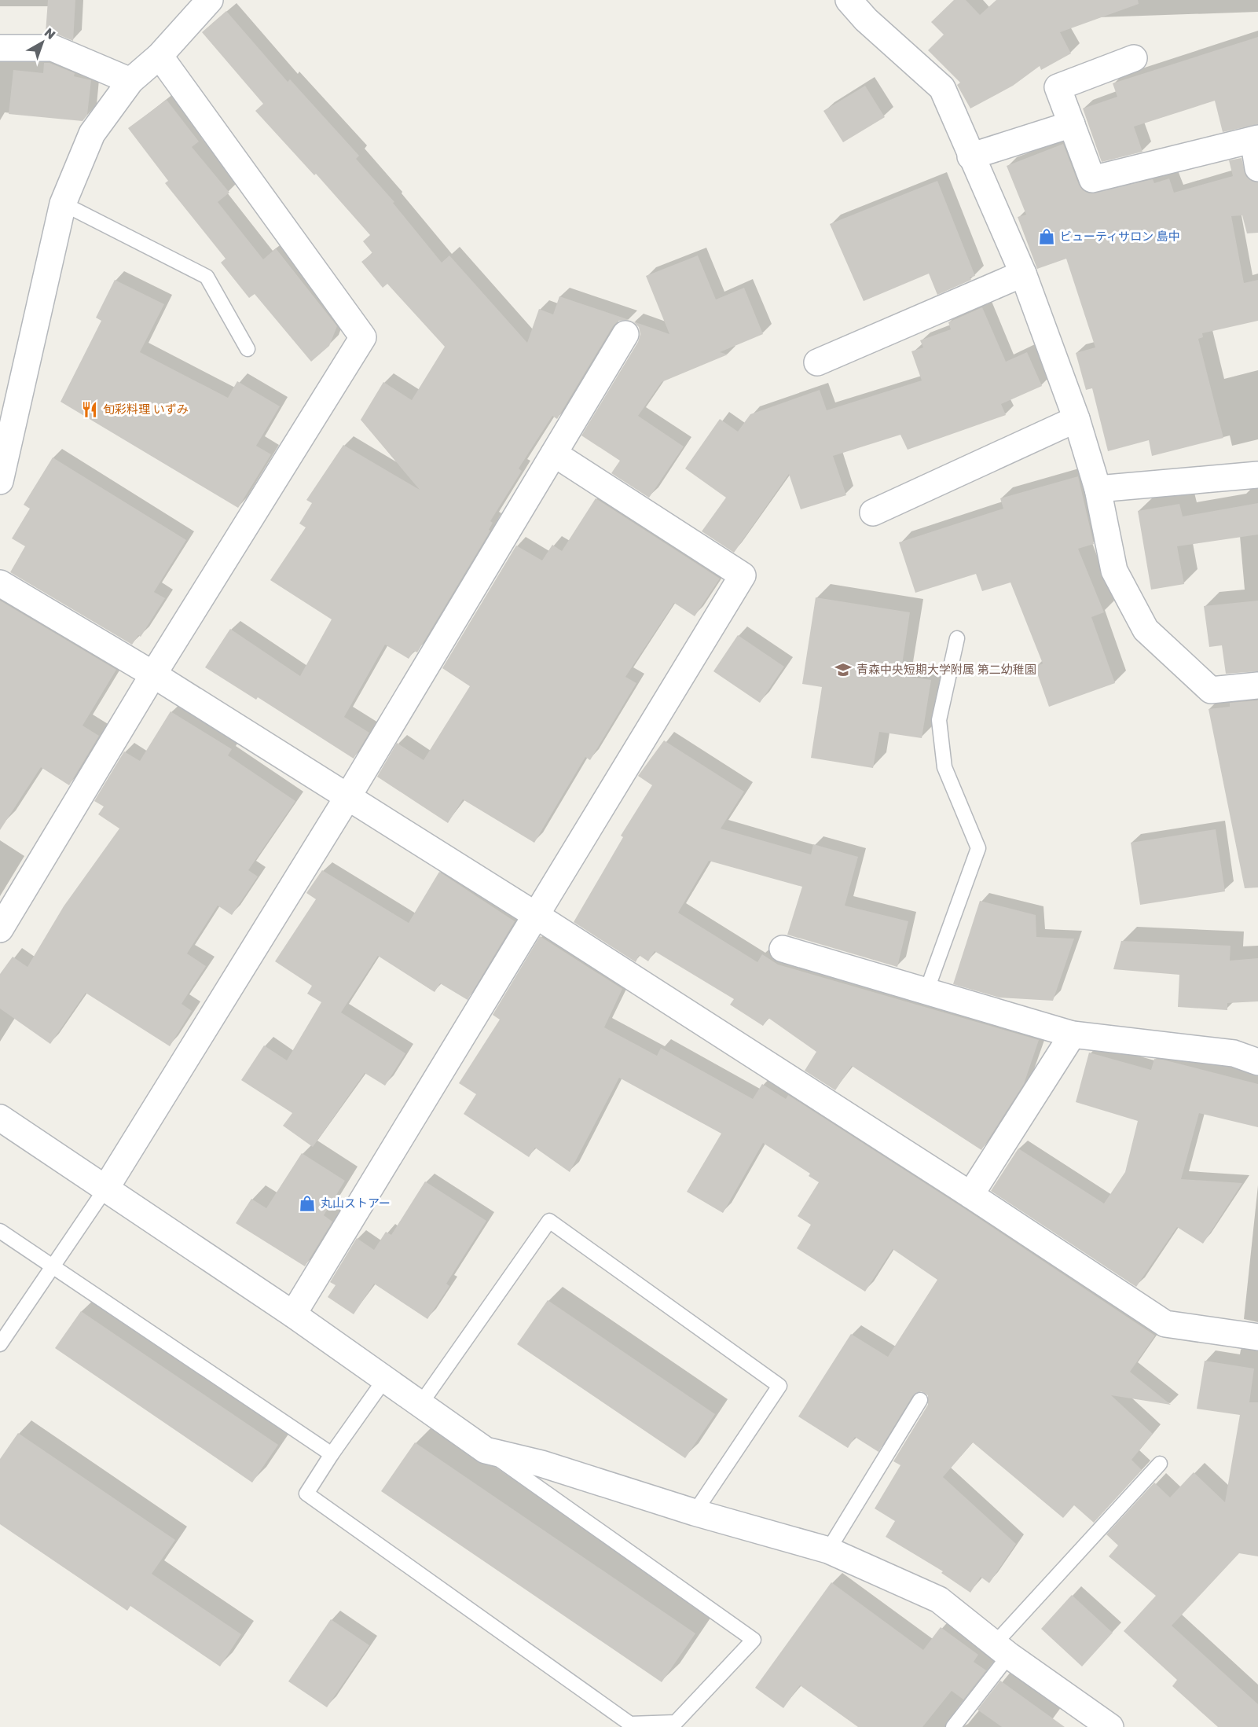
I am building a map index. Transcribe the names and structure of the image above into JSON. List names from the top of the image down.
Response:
{
  "places": {
    "shop": ["ビューティサロン 島中", "丸山ストアー"],
    "restaurant": ["旬彩料理 いずみ"],
    "school or university": ["青森中央短期大学附属 第二幼稚園"]
  },
  "north": "top right"
}
